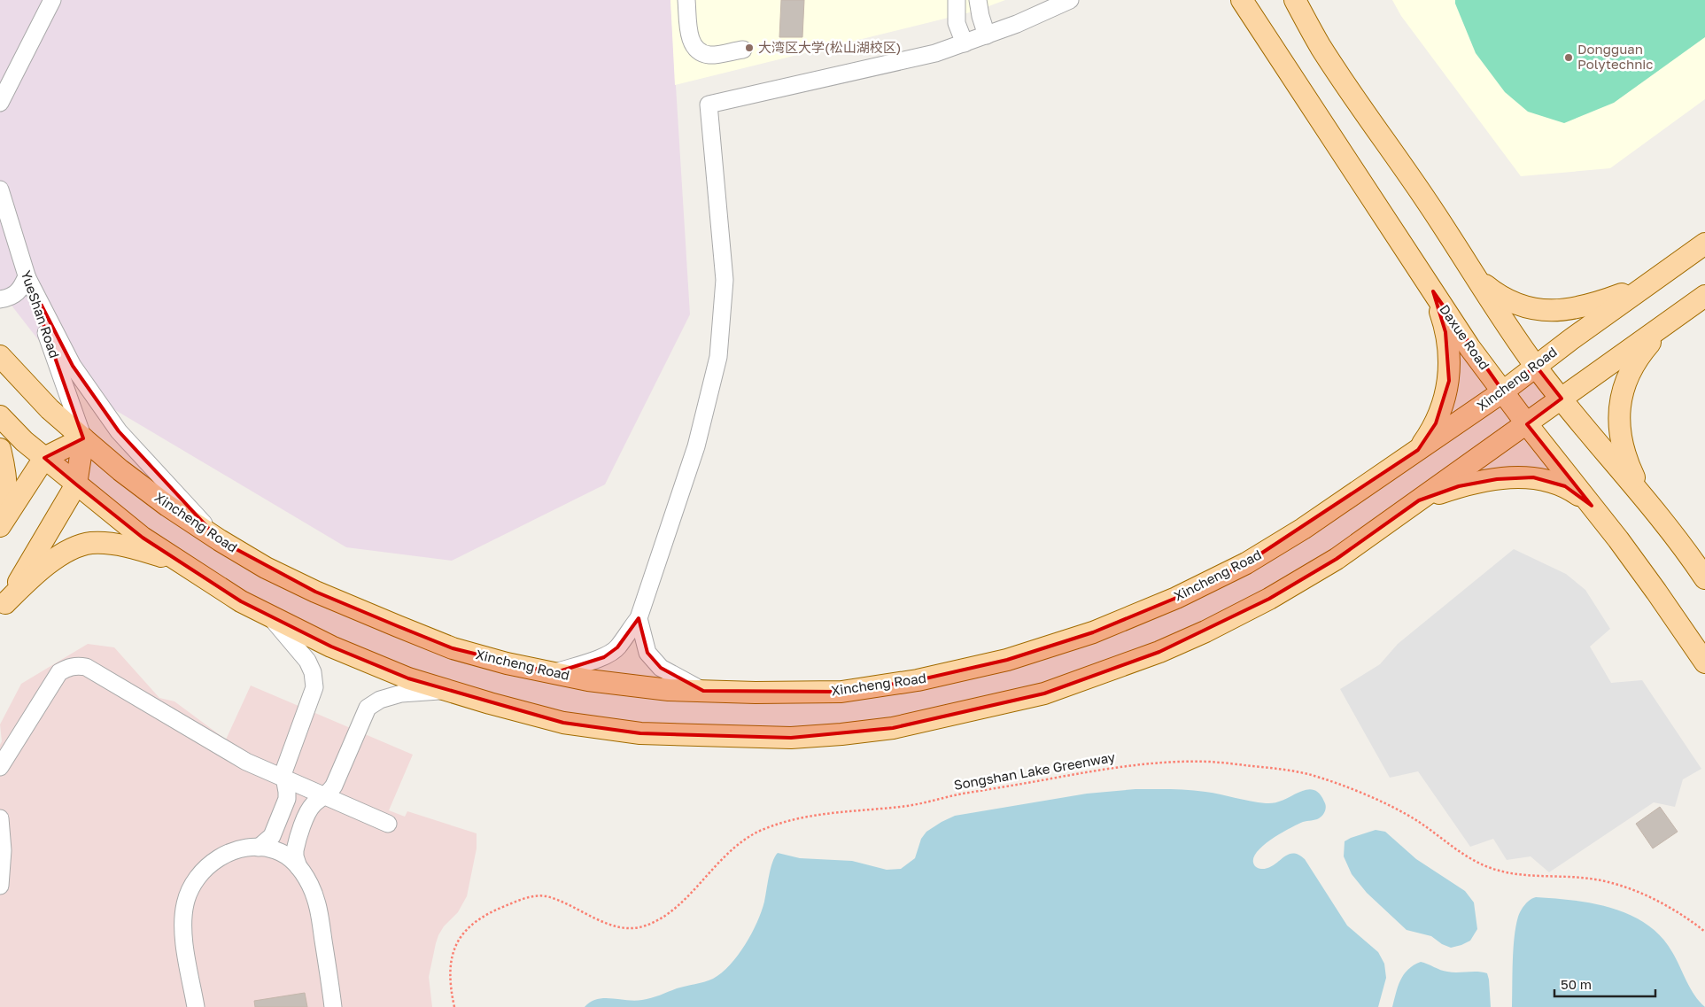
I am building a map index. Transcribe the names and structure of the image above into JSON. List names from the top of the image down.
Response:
{
  "streets": {
    "main road": ["Daxue Road", "Xincheng Road"],
    "street": ["YueShan Road"],
    "path": ["Songshan Lake Greenway"]
  },
  "crossings": [
    ["YueShan Road", "Xincheng Road"],
    ["Daxue Road", "Xincheng Road"]
  ],
  "places": ["大湾区大学(松山湖校区)", "Dongguan Polytechnic"],
  "scale_bar": "50 m"
}
